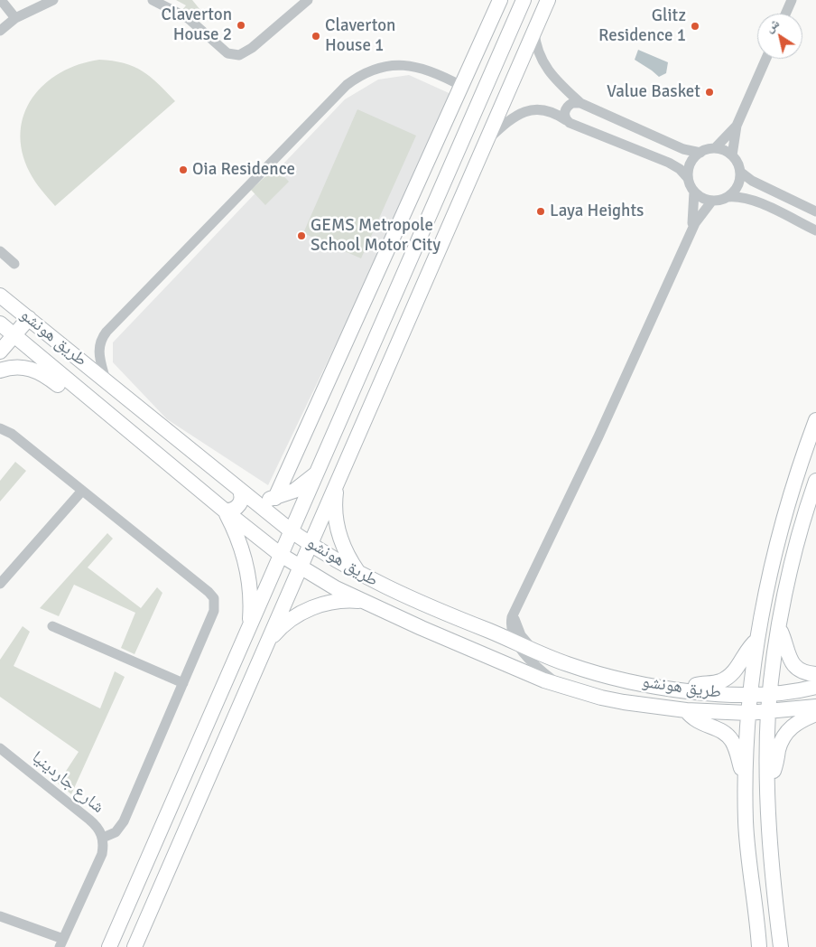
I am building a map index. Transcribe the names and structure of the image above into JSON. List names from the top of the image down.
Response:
{
  "streets": {
    "street": ["طريق هونشو", "شارع جاردينيا"]
  },
  "places": [
    "Claverton House 2",
    "Glitz Residence 1",
    "Claverton House 1",
    "Value Basket",
    "Oia Residence",
    "Laya Heights",
    "GEMS Metropole School Motor City"
  ],
  "north": "top left"
}
